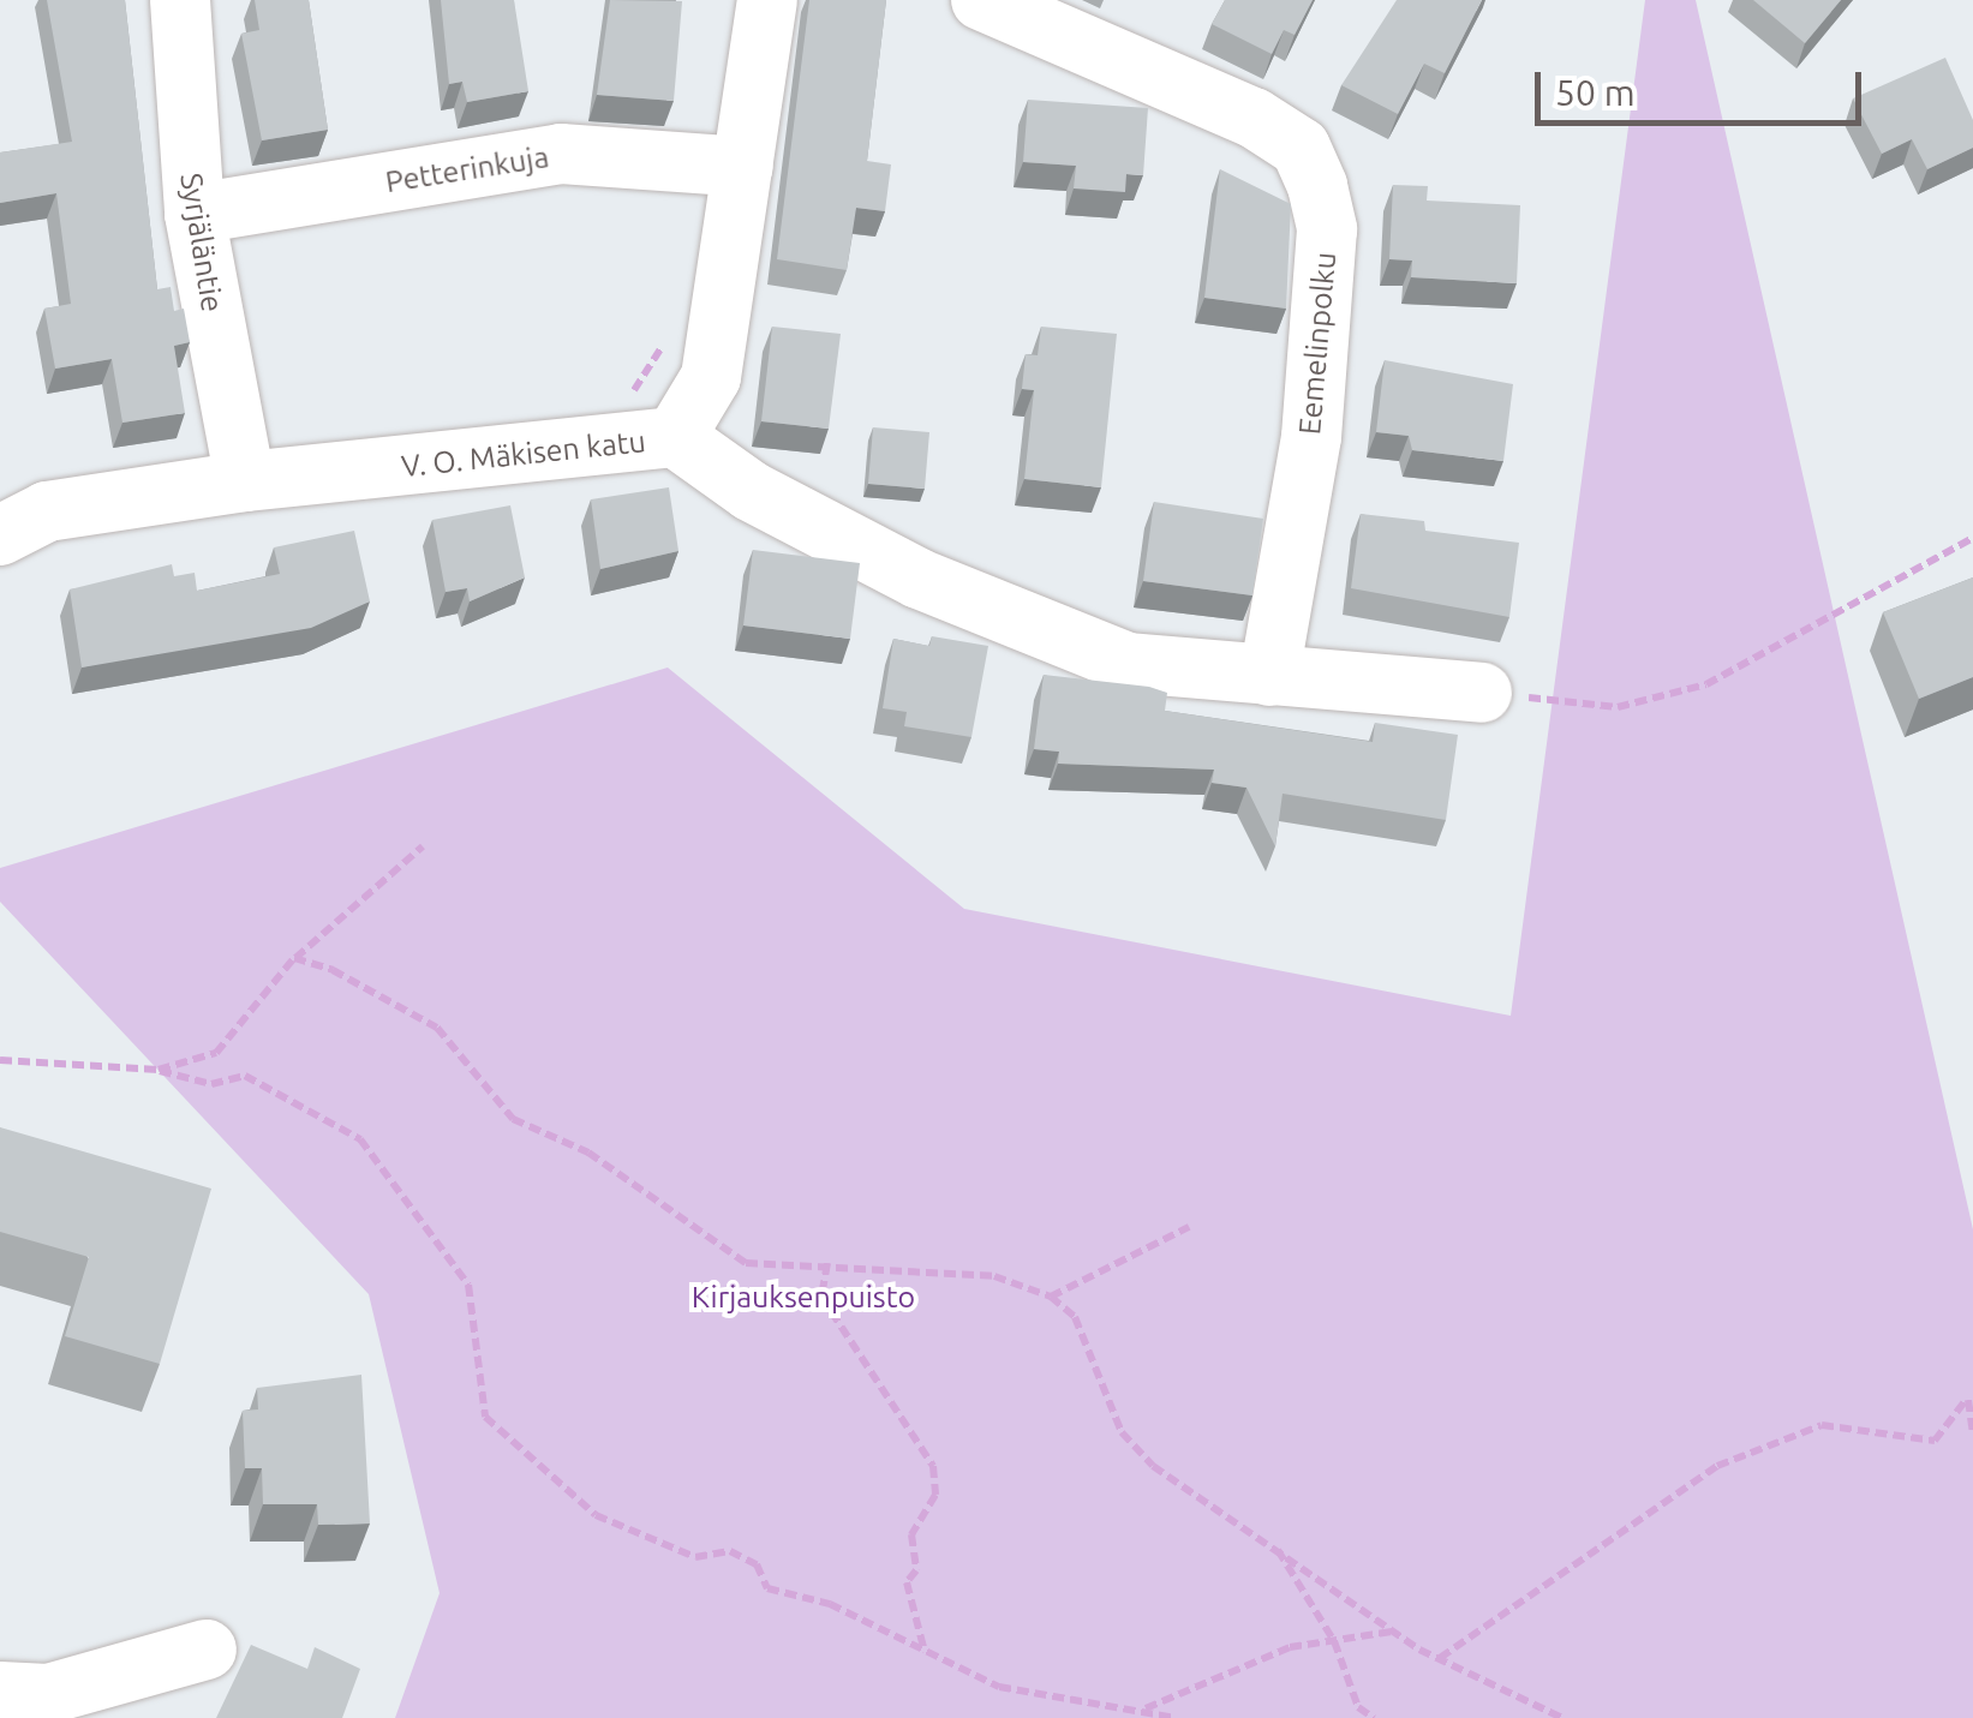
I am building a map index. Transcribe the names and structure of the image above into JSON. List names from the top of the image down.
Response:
{
  "streets": {
    "street": [
      "Petterinkuja",
      "Syrjäläntie",
      "Eemelinpolku",
      "V. O. Mäkisen katu"
    ]
  },
  "crossings": [
    ["Petterinkuja", "Syrjäläntie"],
    ["Petterinkuja", "V. O. Mäkisen katu"],
    ["Syrjäläntie", "V. O. Mäkisen katu"]
  ],
  "parks": ["Kirjauksenpuisto"],
  "scale_bar": "50 m"
}
